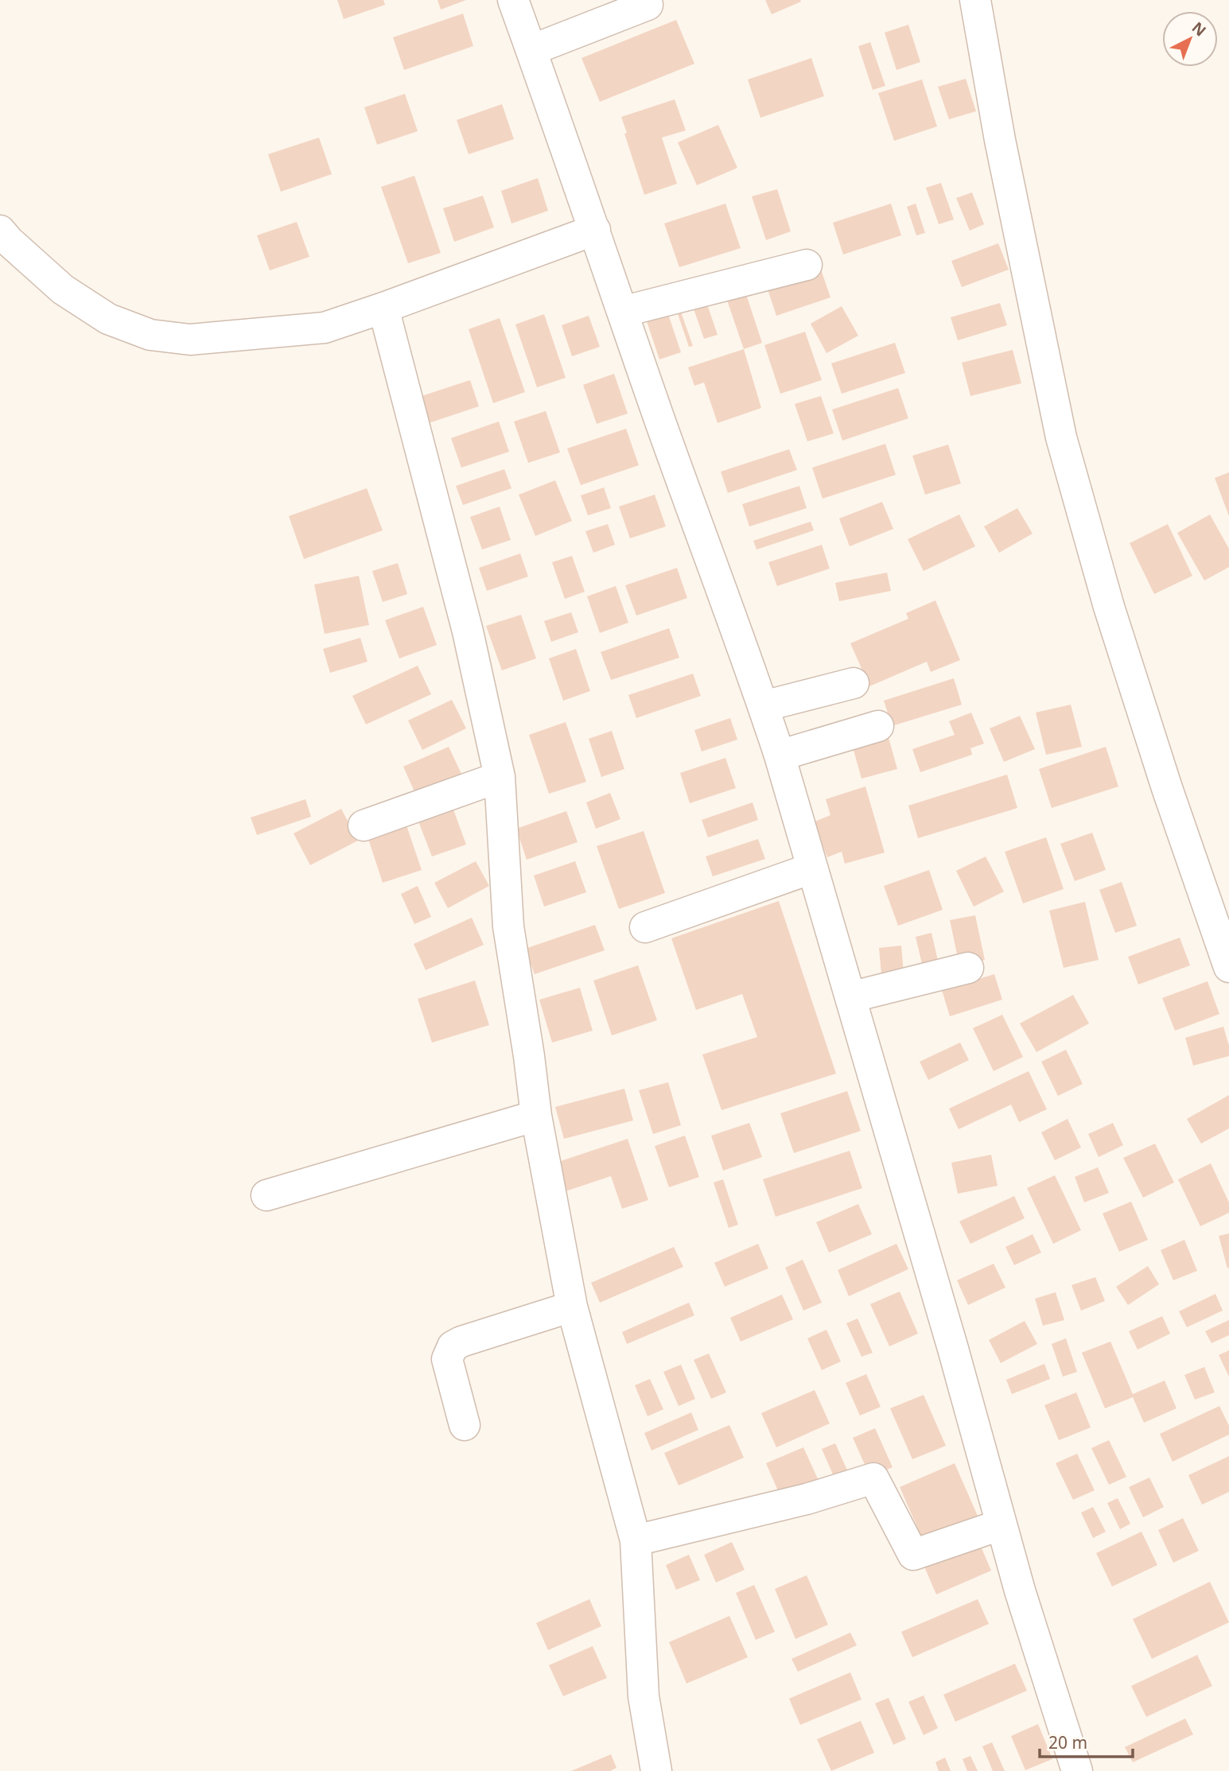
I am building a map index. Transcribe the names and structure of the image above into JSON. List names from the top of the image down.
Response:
{
  "scale_bar": "20 m",
  "north": "top right"
}
